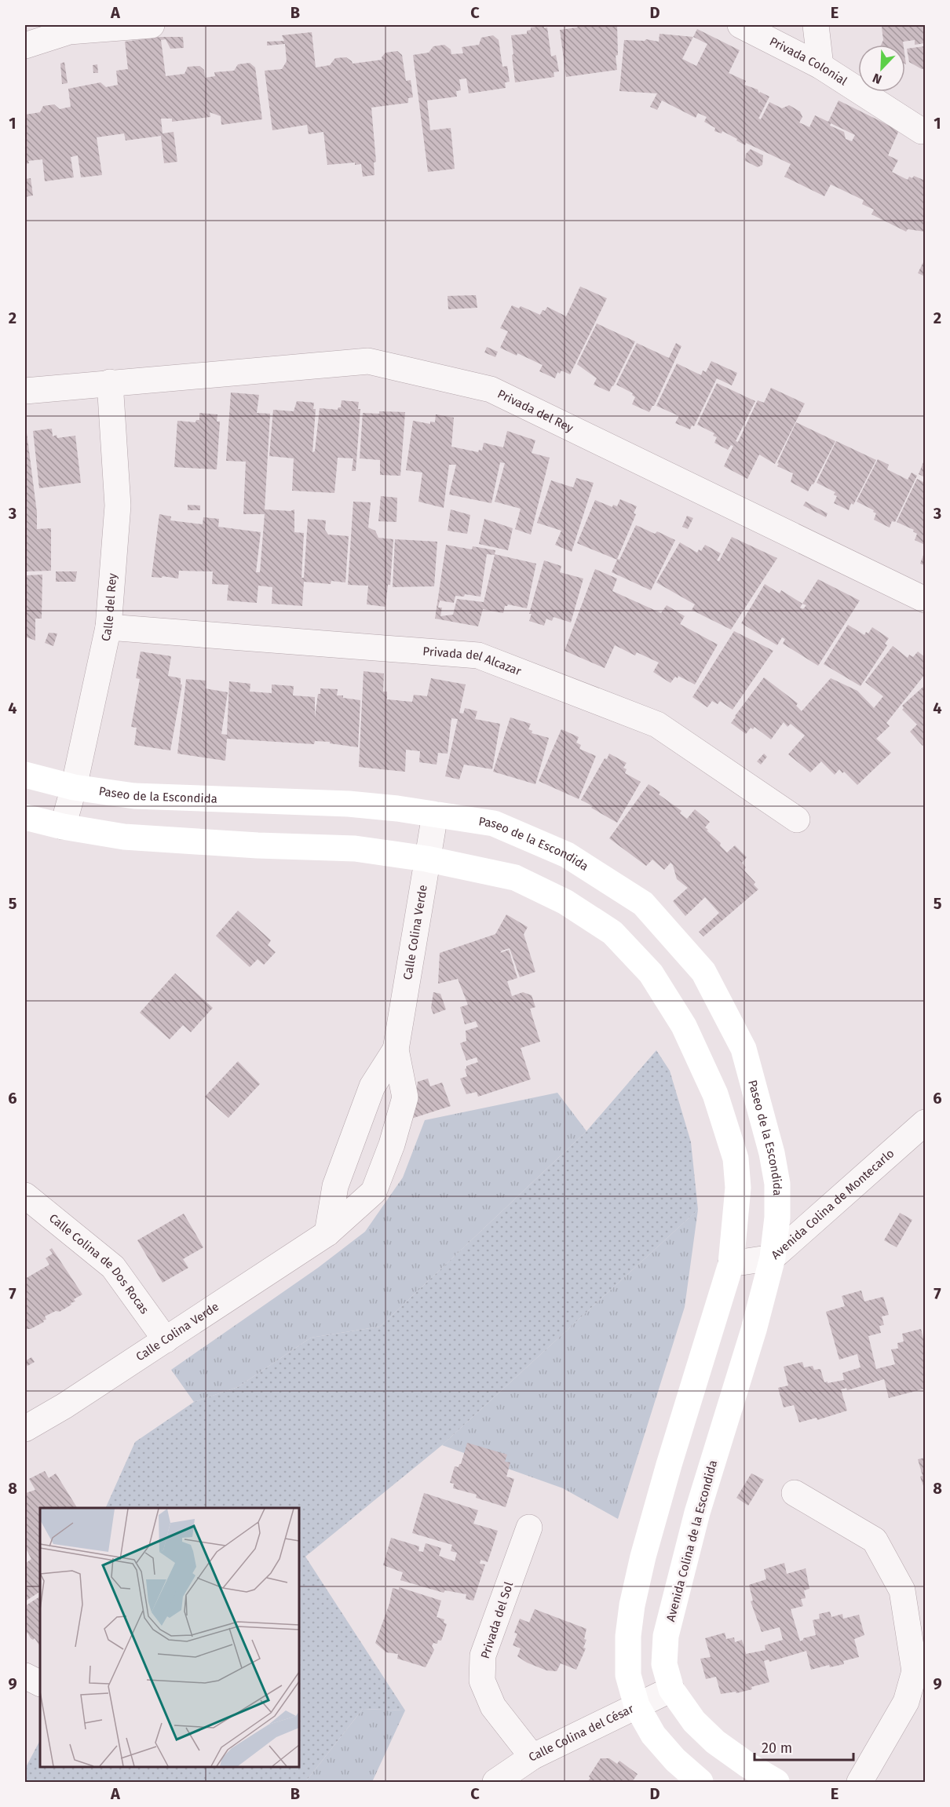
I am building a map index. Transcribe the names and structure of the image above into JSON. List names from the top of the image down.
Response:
{
  "streets": {
    "main road": ["Paseo de la Escondida", "Avenida Colina de la Escondida"],
    "street": [
      "Privada Colonial",
      "Privada del Rey",
      "Calle del Rey",
      "Privada del Alcazar",
      "Calle Colina Verde",
      "Avenida Colina de Montecarlo",
      "Calle Colina de Dos Rocas",
      "Privada del Sol",
      "Calle Colina del César"
    ]
  },
  "crossings": [
    ["Privada del Rey", "Calle del Rey"],
    ["Calle del Rey", "Privada del Alcazar"],
    ["Calle del Rey", "Paseo de la Escondida"],
    ["Paseo de la Escondida", "Calle Colina Verde"],
    ["Paseo de la Escondida", "Avenida Colina de Montecarlo"],
    ["Paseo de la Escondida", "Avenida Colina de la Escondida"],
    ["Calle Colina Verde", "Calle Colina de Dos Rocas"],
    ["Avenida Colina de Montecarlo", "Avenida Colina de la Escondida"],
    ["Avenida Colina de la Escondida", "Calle Colina del César"],
    ["Privada del Sol", "Calle Colina del César"]
  ],
  "scale_bar": "20 m",
  "north": "bottom left",
  "grid": {
    "columns": [
      "A",
      "B",
      "C",
      "D",
      "E"
    ],
    "rows": [
      "1",
      "2",
      "3",
      "4",
      "5",
      "6",
      "7",
      "8",
      "9"
    ]
  }
}
